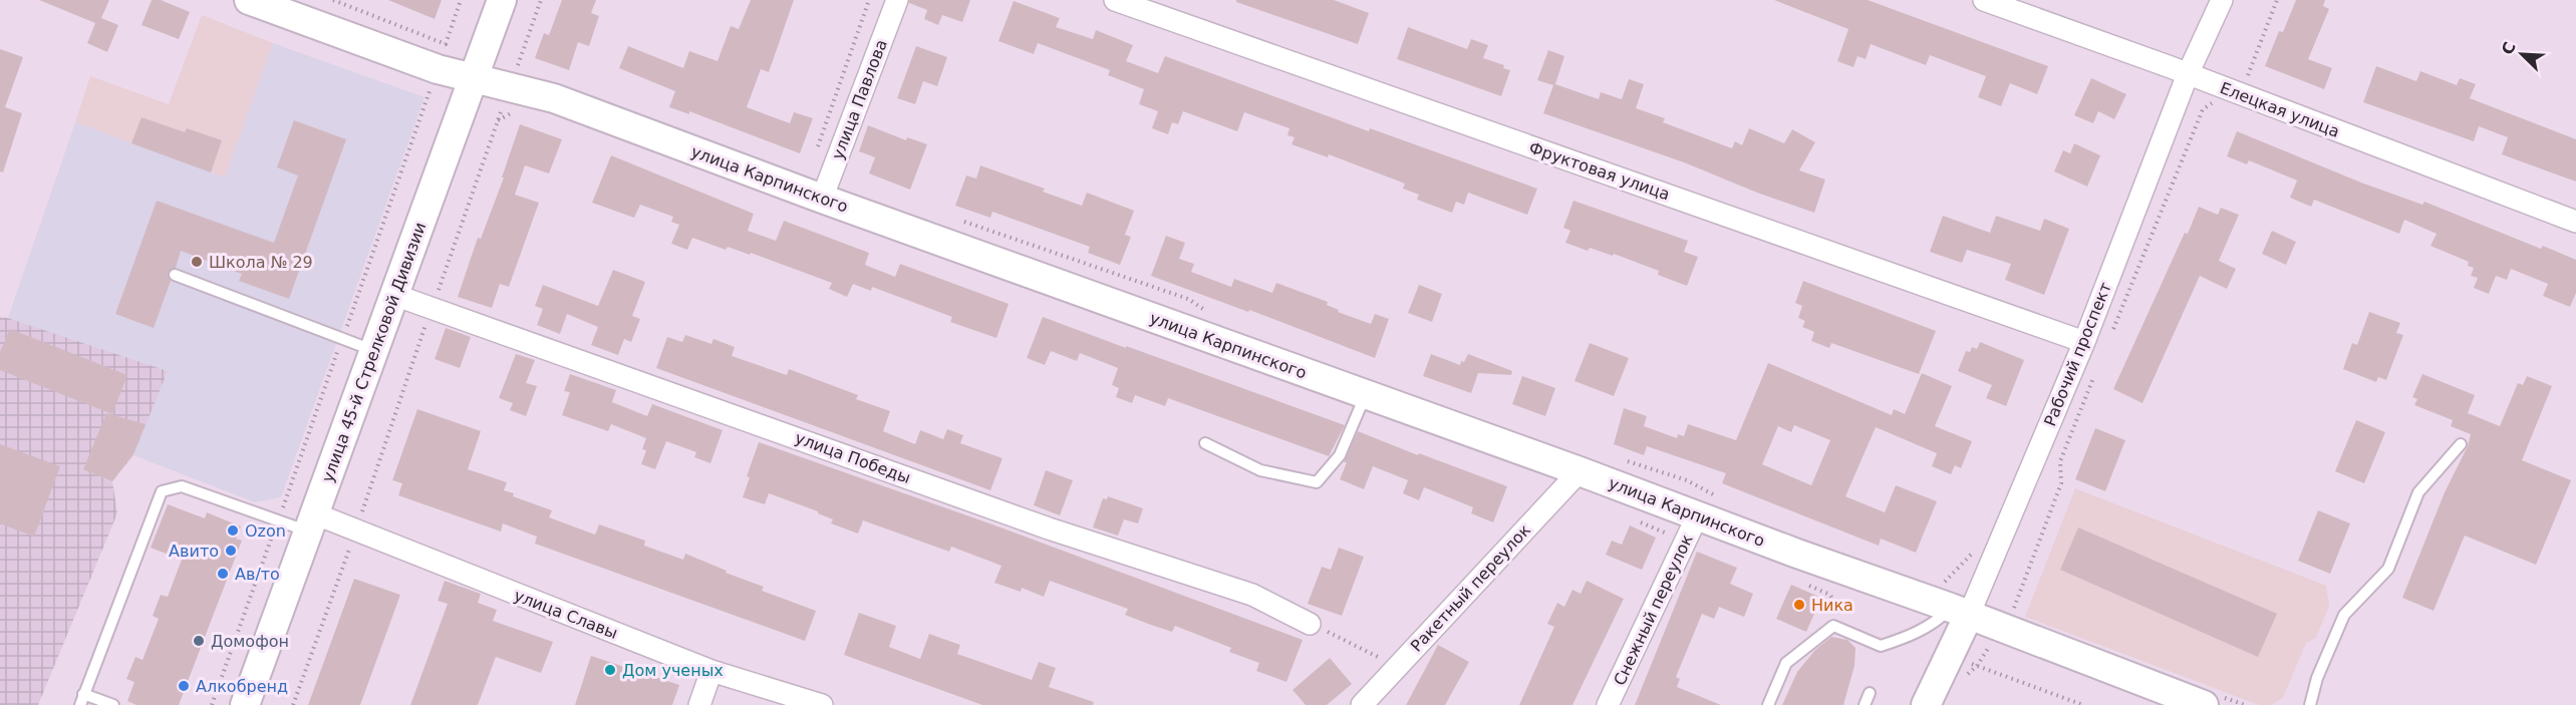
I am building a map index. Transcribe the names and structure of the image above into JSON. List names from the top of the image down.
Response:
{
  "streets": {
    "street": [
      "улица Павлова",
      "Елецкая улица",
      "Фруктовая улица",
      "улица Карпинского",
      "улица 45-й Стрелковой Дивизии",
      "Рабочий проспект",
      "улица Победы",
      "Ракетный переулок",
      "Снежный переулок",
      "улица Славы"
    ]
  },
  "crossings": [
    ["улица Павлова", "улица Карпинского"],
    ["Елецкая улица", "Рабочий проспект"],
    ["Фруктовая улица", "Рабочий проспект"],
    ["улица Карпинского", "улица 45-й Стрелковой Дивизии"],
    ["улица Карпинского", "Рабочий проспект"],
    ["улица Карпинского", "Ракетный переулок"],
    ["улица Карпинского", "Снежный переулок"],
    ["улица 45-й Стрелковой Дивизии", "улица Победы"],
    ["улица 45-й Стрелковой Дивизии", "улица Славы"]
  ],
  "places": [
    "Школа № 29",
    "Ozon",
    "Авито",
    "Ав/то",
    "Ника",
    "Домофон",
    "Дом ученых",
    "Алкобренд"
  ],
  "north": "top left"
}
